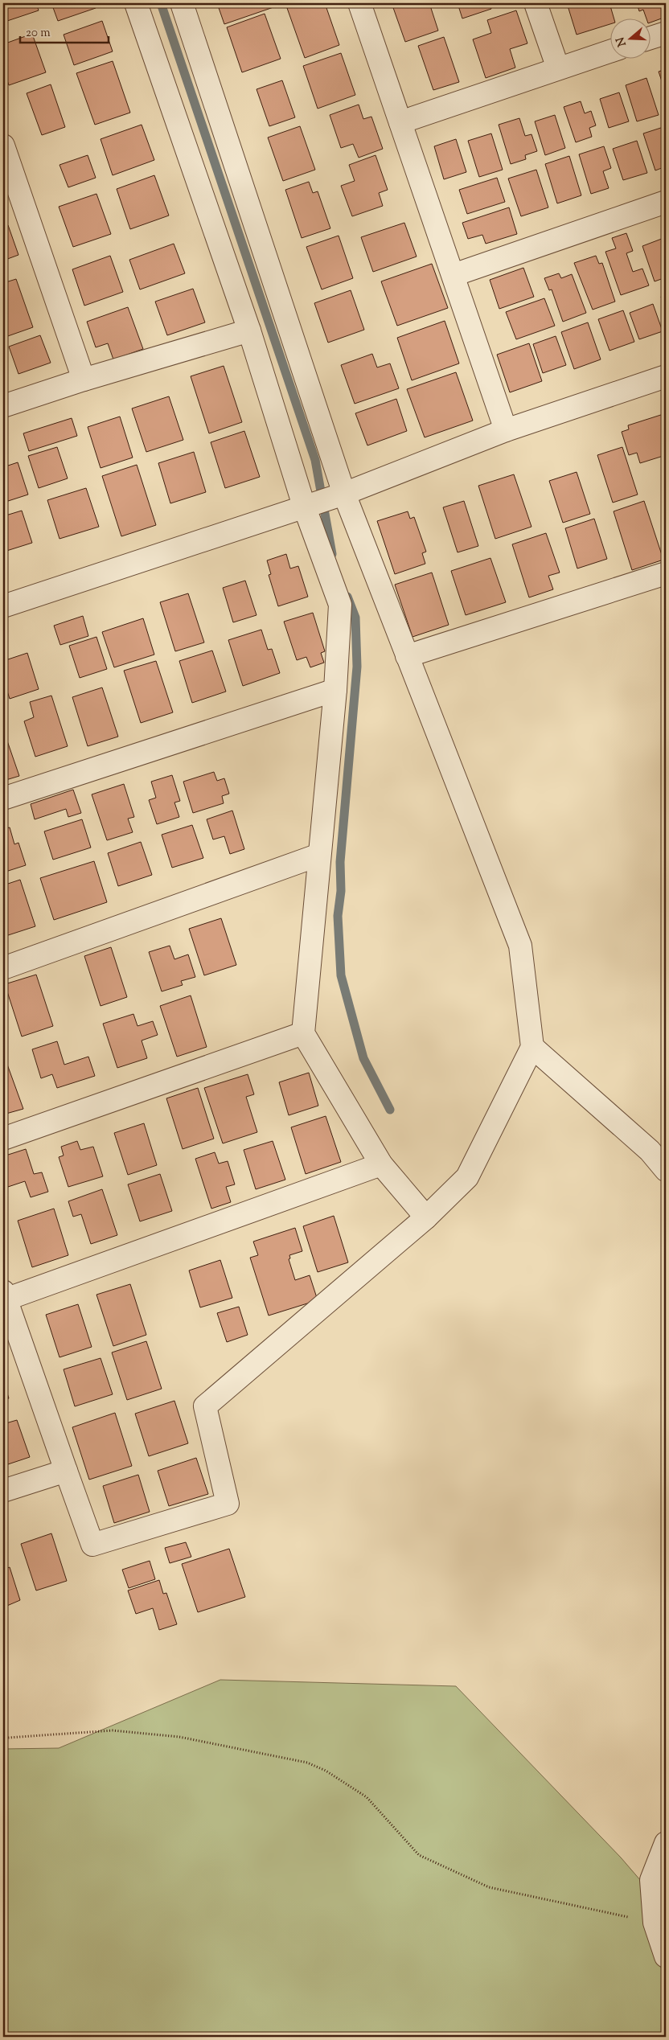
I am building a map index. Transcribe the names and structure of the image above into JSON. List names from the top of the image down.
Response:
{
  "scale_bar": "20 m",
  "north": "left"
}
